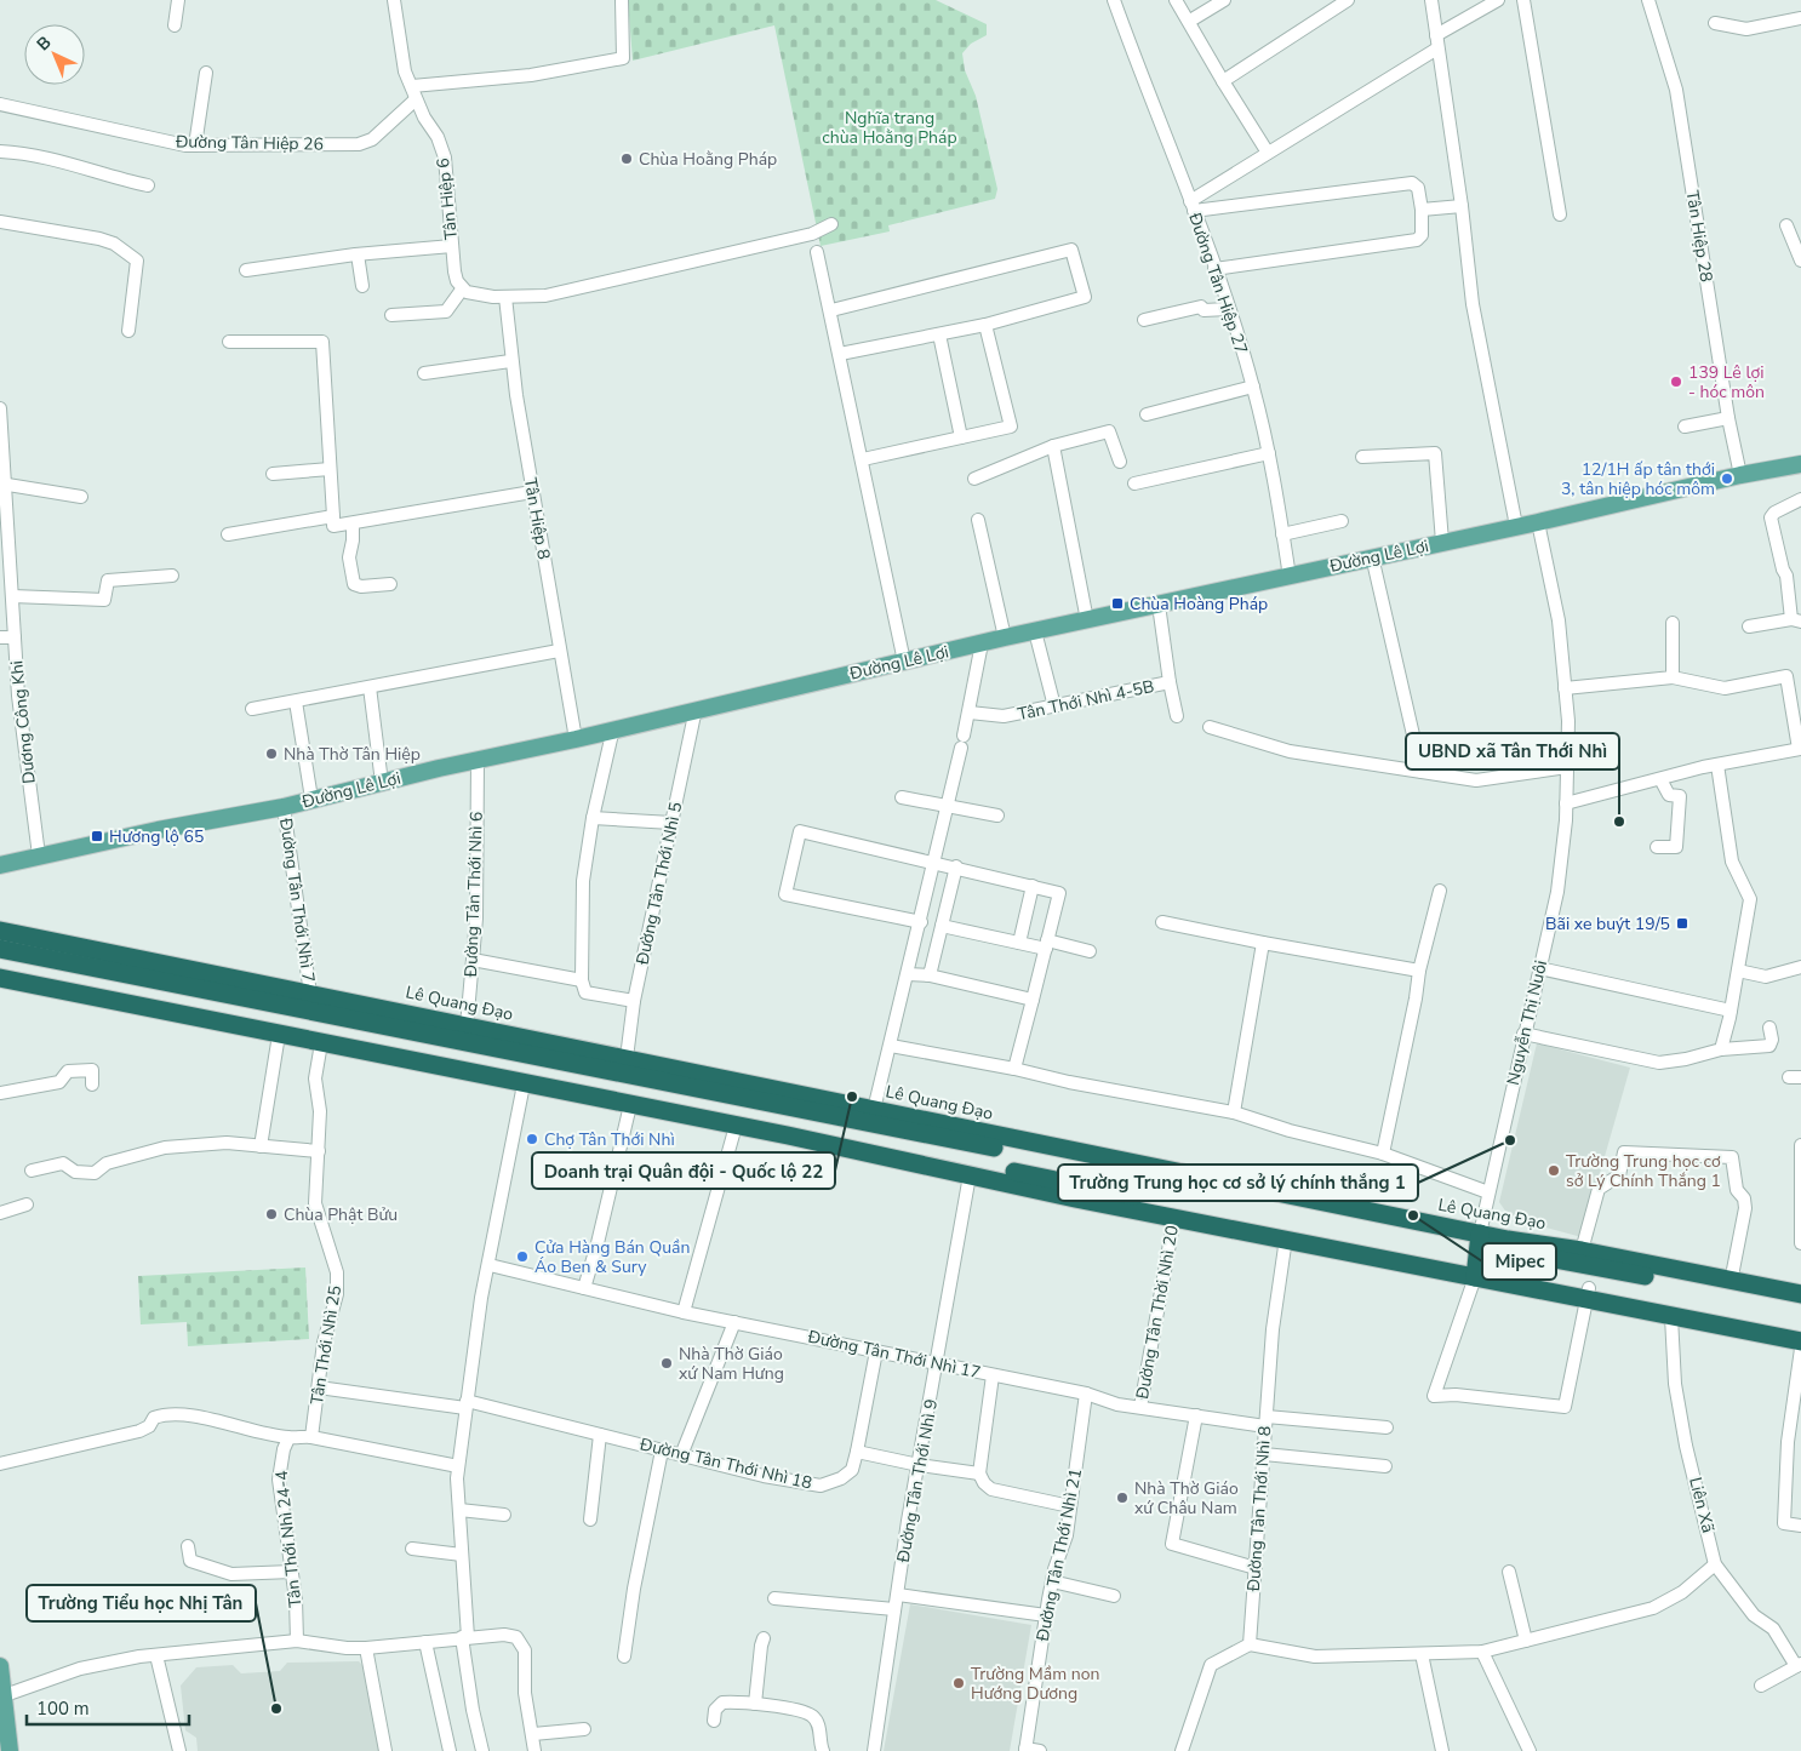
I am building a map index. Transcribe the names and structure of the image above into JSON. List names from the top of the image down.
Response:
{
  "streets": {
    "highway": ["Lê Quang Đạo"],
    "main road": ["Đường Lê Lợi"],
    "street": [
      "Đường Tân Hiệp 26",
      "Tân Hiệp 6",
      "Tân Hiệp 28",
      "Đường Tân Hiệp 27",
      "Tân Hiệp 8",
      "Tân Thới Nhì 4-5B",
      "Dương Công Khi",
      "Đường Tân Thới Nhì 5",
      "Đường Tản Thới Nhì 6",
      "Đường Tân Thới Nhì 7",
      "Nguyễn Thị Nuôi",
      "Đường Tân Thời Nhì 20",
      "Tân Thới Nhì 25",
      "Đường Tân Thới Nhì 17",
      "Đường Tân Thới Nhì 18",
      "Đường Tân Thới Nhì 9",
      "Liên Xã",
      "Đường Tân Thới Nhì 8",
      "Tân Thới Nhì 24-4",
      "Đường Tân Thới Nhì 21"
    ]
  },
  "crossings": [
    ["Đường Tân Hiệp 26", "Tân Hiệp 6"],
    ["Tân Hiệp 28", "Đường Lê Lợi"],
    ["Đường Tân Hiệp 27", "Đường Lê Lợi"],
    ["Tân Hiệp 8", "Đường Lê Lợi"],
    ["Đường Lê Lợi", "Dương Công Khi"],
    ["Đường Lê Lợi", "Đường Tân Thới Nhì 5"],
    ["Đường Lê Lợi", "Đường Tản Thới Nhì 6"],
    ["Đường Lê Lợi", "Đường Tân Thới Nhì 7"],
    ["Đường Lê Lợi", "Nguyễn Thị Nuôi"],
    ["Đường Tân Thới Nhì 5", "Lê Quang Đạo"],
    ["Đường Tản Thới Nhì 6", "Lê Quang Đạo"],
    ["Đường Tân Thới Nhì 7", "Lê Quang Đạo"],
    ["Lê Quang Đạo", "Nguyễn Thị Nuôi"],
    ["Đường Tân Thời Nhì 20", "Đường Tân Thới Nhì 17"],
    ["Tân Thới Nhì 25", "Đường Tân Thới Nhì 18"],
    ["Đường Tân Thới Nhì 17", "Đường Tân Thới Nhì 18"],
    ["Đường Tân Thới Nhì 17", "Đường Tân Thới Nhì 9"],
    ["Đường Tân Thới Nhì 17", "Đường Tân Thới Nhì 8"],
    ["Đường Tân Thới Nhì 17", "Đường Tân Thới Nhì 21"]
  ],
  "parks": ["Nghĩa trang chùa Hoằng Pháp"],
  "places": {
    "other": [
      "Chùa Hoằng Pháp",
      "139 Lê lợi - hóc môn",
      "12/1H ấp tân thới 3, tân hiệp hóc môm",
      "Nhà Thờ Tân Hiệp",
      "UBND xã Tân Thới Nhì",
      "Doanh trại Quân đội - Quốc lộ 22",
      "Chợ Tân Thới Nhì",
      "Trường Trung học cơ sở lý chính thắng 1",
      "Trường Trung học cơ sở Lý Chính Thắng 1",
      "Chùa Phật Bửu",
      "Mipec",
      "Cửa Hàng Bán Quần Áo Ben & Sury",
      "Nhà Thờ Giáo xứ Nam Hưng",
      "Nhà Thờ Giáo xứ Châu Nam",
      "Trường Mầm non Hướng Dương",
      "Trường Tiểu học Nhị Tân"
    ],
    "transit": ["Chùa Hoàng Pháp", "Hương lộ 65", "Bãi xe buýt 19/5"]
  },
  "scale_bar": "100 m",
  "north": "top left"
}
